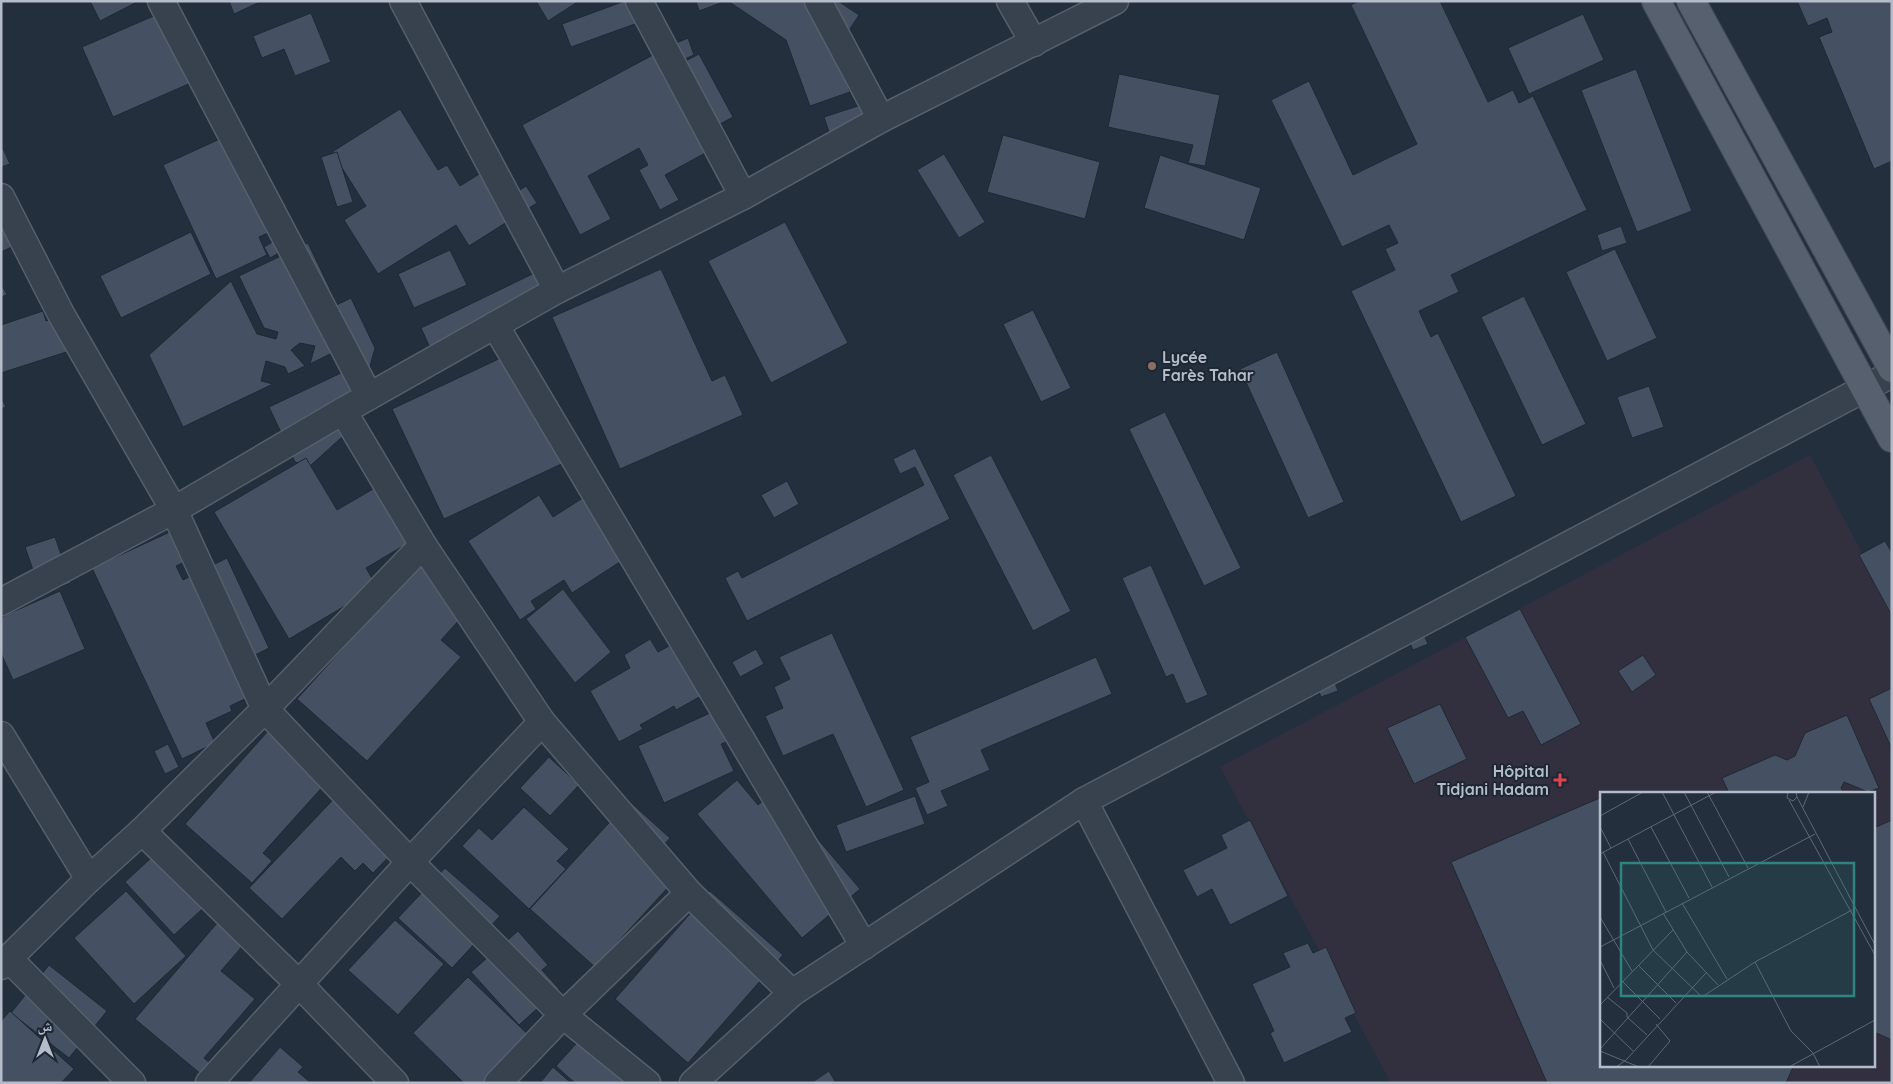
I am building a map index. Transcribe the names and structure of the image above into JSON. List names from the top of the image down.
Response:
{
  "places": {
    "other": ["Lycée Farès Tahar"],
    "health": ["Hôpital Tidjani Hadam"]
  },
  "north": "top"
}
